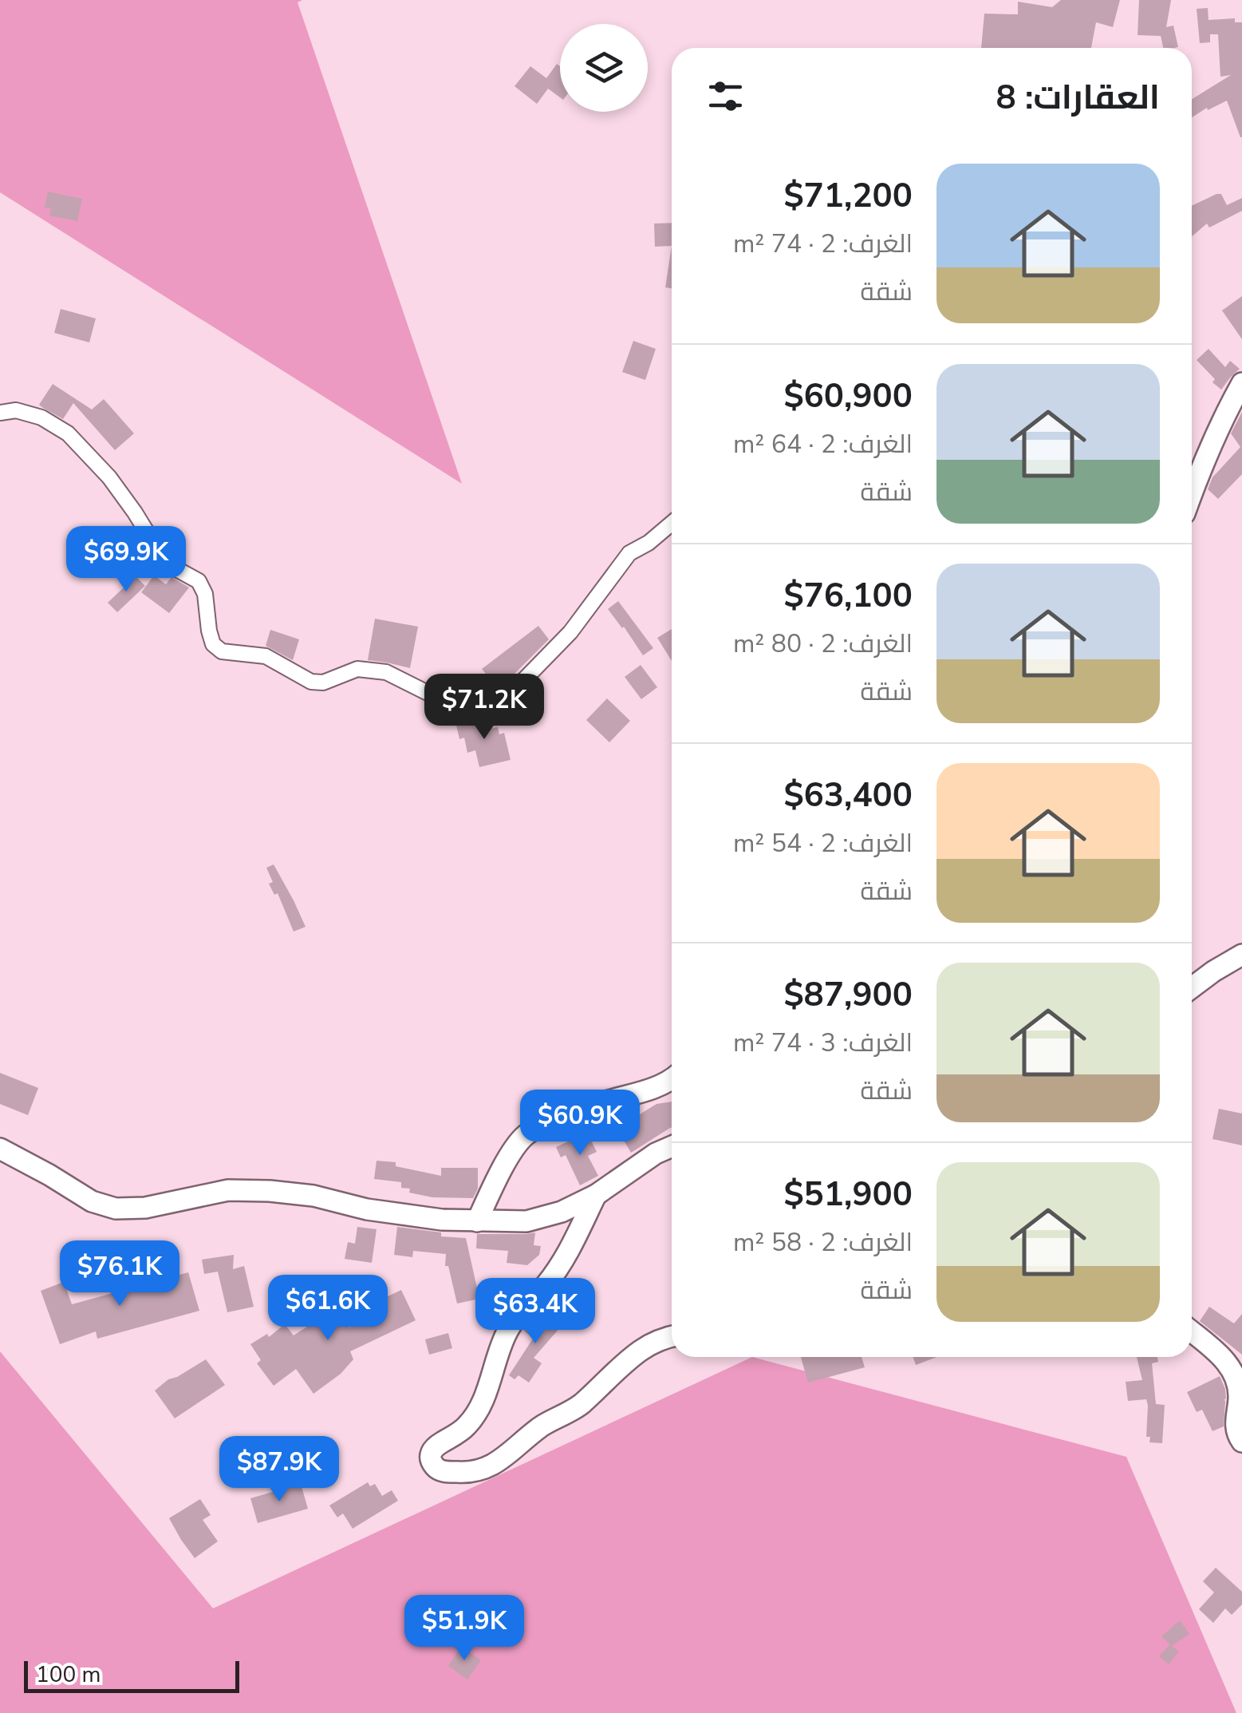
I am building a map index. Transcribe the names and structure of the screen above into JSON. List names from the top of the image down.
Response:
{
  "scale_bar": "100 m",
  "page": {
    "heading": "العقارات: 8",
    "list": [
      {
        "name": "$71,200",
        "note": "الغرف: 2 · 74 m² · شقة"
      },
      {
        "name": "$60,900",
        "note": "الغرف: 2 · 64 m² · شقة"
      },
      {
        "name": "$76,100",
        "note": "الغرف: 2 · 80 m² · شقة"
      },
      {
        "name": "$63,400",
        "note": "الغرف: 2 · 54 m² · شقة"
      },
      {
        "name": "$87,900",
        "note": "الغرف: 3 · 74 m² · شقة"
      },
      {
        "name": "$51,900",
        "note": "الغرف: 2 · 58 m² · شقة"
      }
    ],
    "price": [
      "$69.9K",
      "$71.2K",
      "$60.9K",
      "$76.1K",
      "$61.6K",
      "$63.4K",
      "$87.9K",
      "$51.9K"
    ],
    "scale": "100 m"
  }
}
